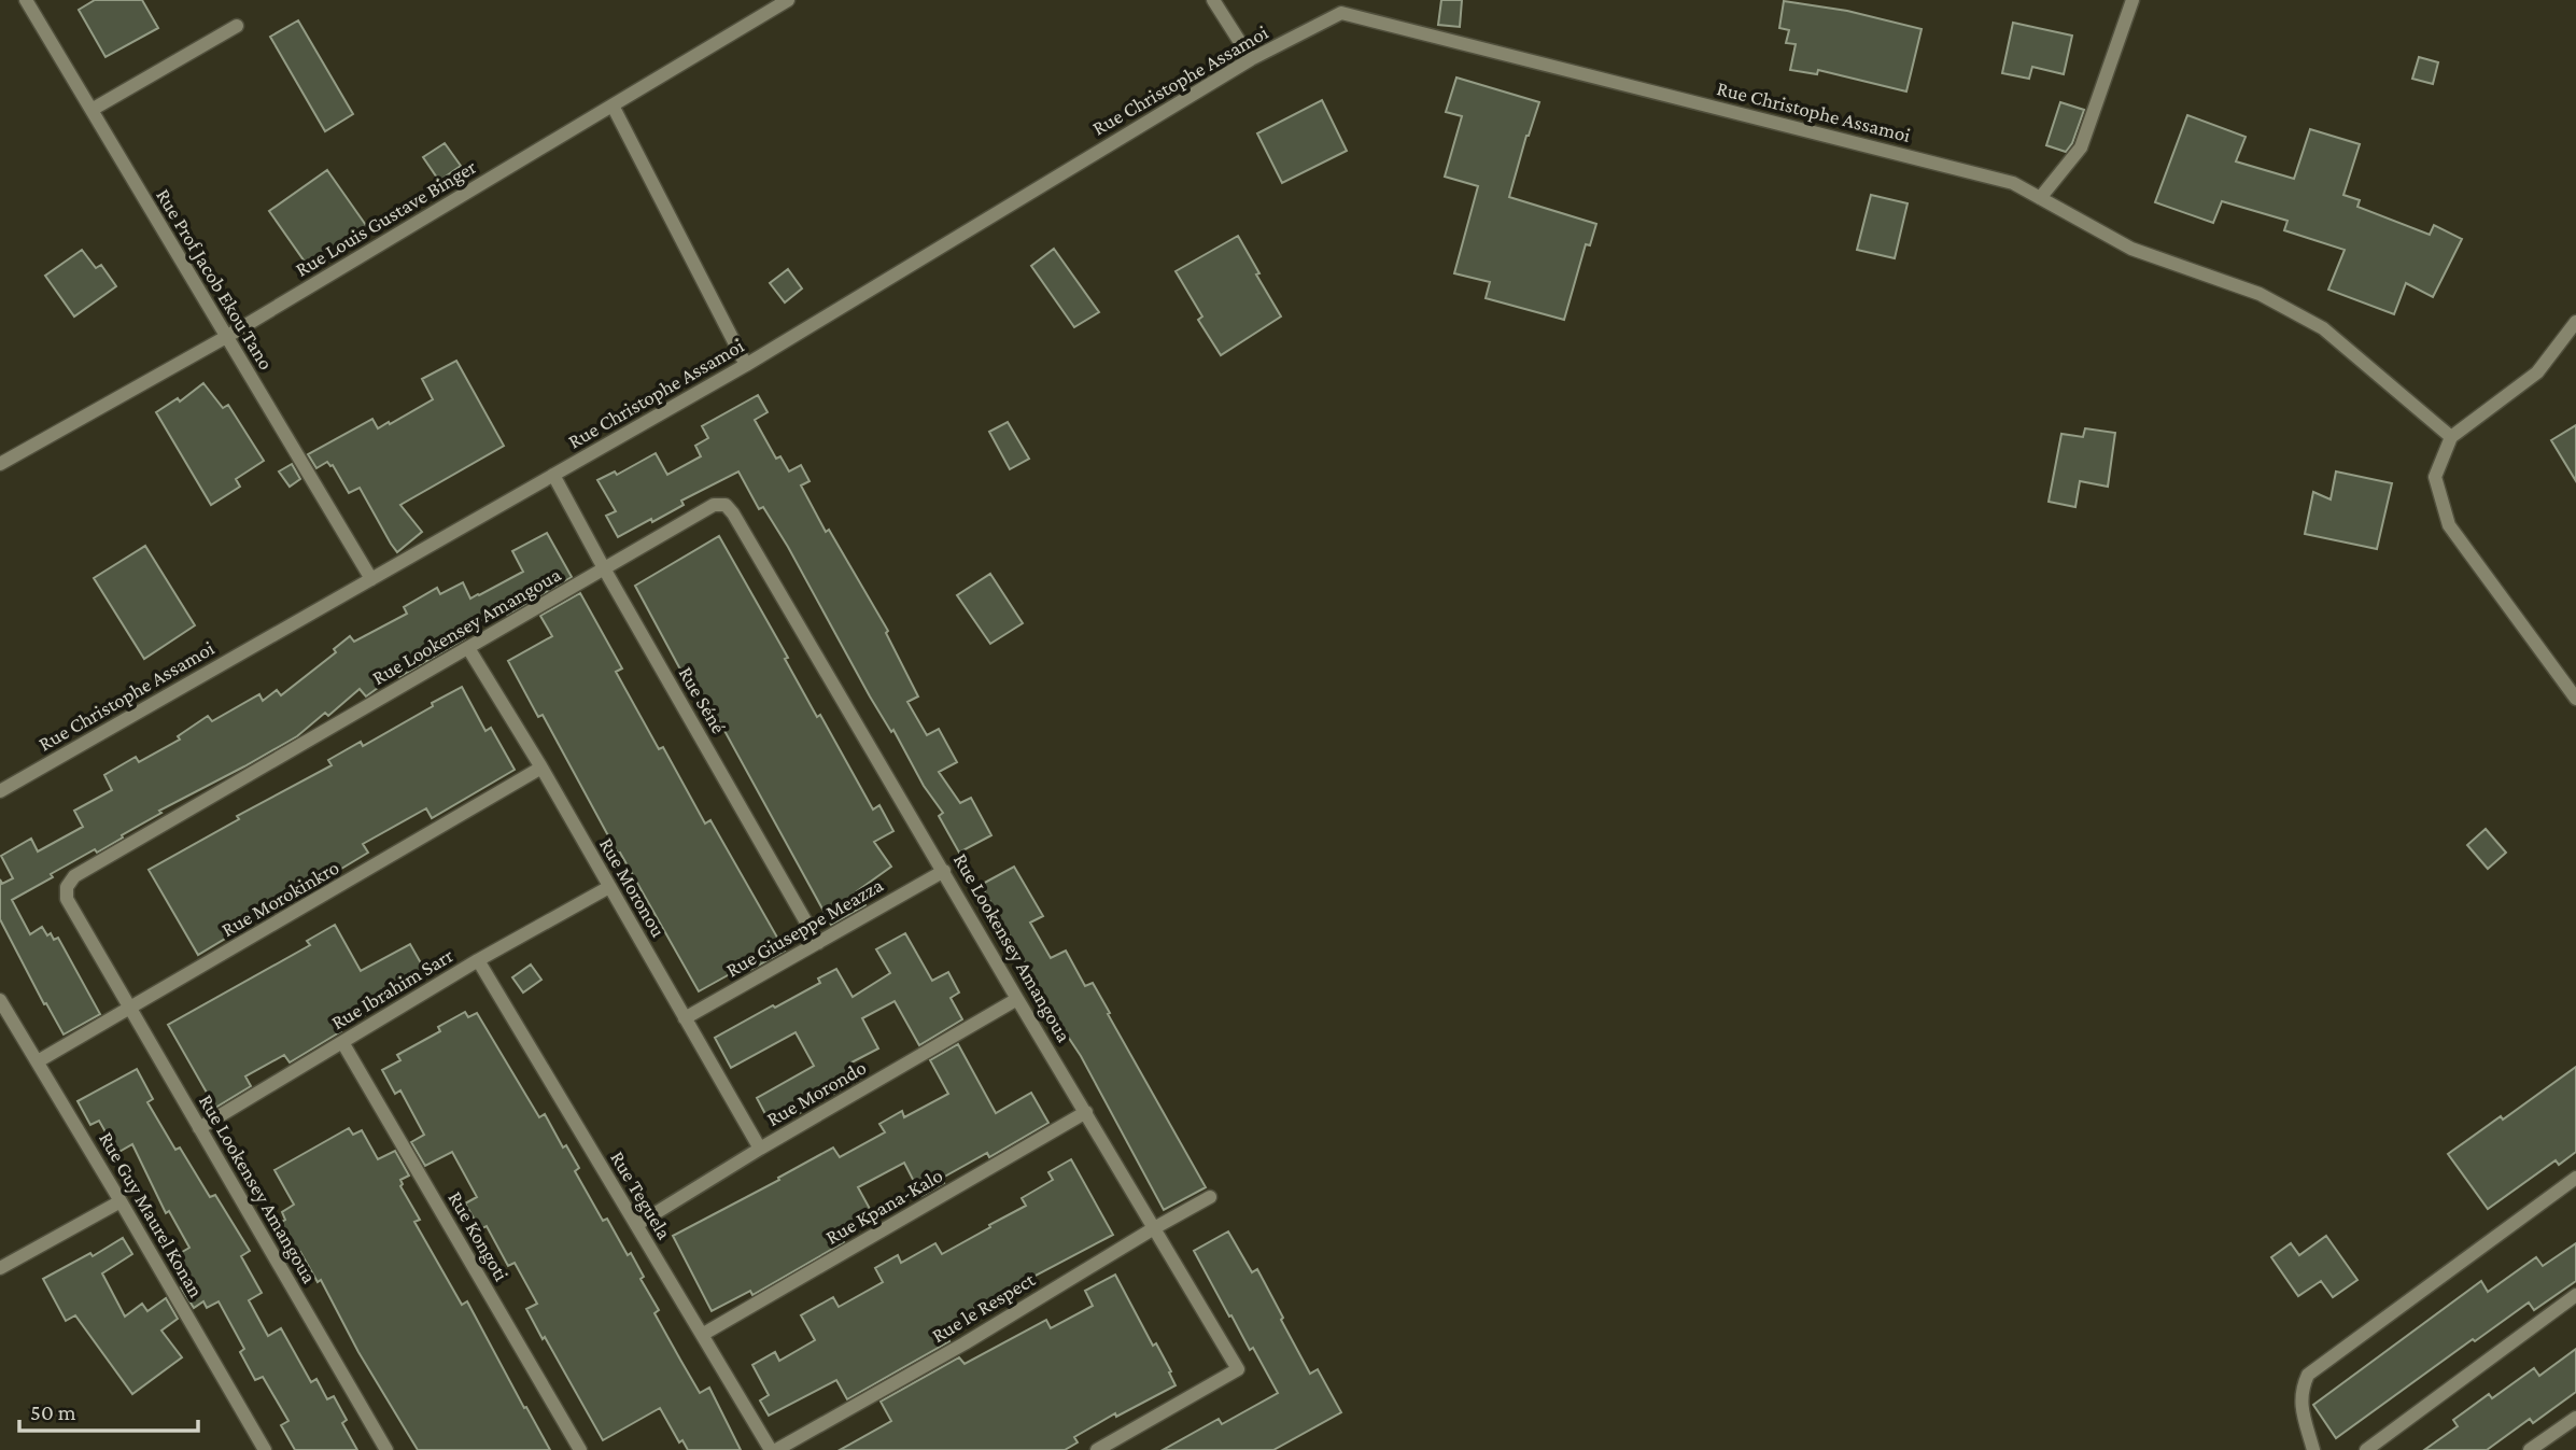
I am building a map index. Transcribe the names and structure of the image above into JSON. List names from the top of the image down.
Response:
{
  "streets": {
    "street": [
      "Rue Christophe Assamoi",
      "Rue Louis Gustave Binger",
      "Rue Prof Jacob Ekou Tano",
      "Rue Lookensey Amangoua",
      "Rue Séné",
      "Rue Moronou",
      "Rue Morokinkro",
      "Rue Giuseppe Meazza",
      "Rue Ibrahim Sarr",
      "Rue Morondo",
      "Rue Teguela",
      "Rue Kpana-Kalo",
      "Rue Guy Maurel Konan",
      "Rue Kongoti",
      "Rue le Respect"
    ]
  },
  "crossings": [
    ["Rue Christophe Assamoi", "Rue Prof Jacob Ekou Tano"],
    ["Rue Christophe Assamoi", "Rue Séné"],
    ["Rue Louis Gustave Binger", "Rue Prof Jacob Ekou Tano"],
    ["Rue Lookensey Amangoua", "Rue Séné"],
    ["Rue Lookensey Amangoua", "Rue Moronou"],
    ["Rue Lookensey Amangoua", "Rue Morokinkro"],
    ["Rue Lookensey Amangoua", "Rue Giuseppe Meazza"],
    ["Rue Lookensey Amangoua", "Rue Ibrahim Sarr"],
    ["Rue Lookensey Amangoua", "Rue Morondo"],
    ["Rue Lookensey Amangoua", "Rue Kpana-Kalo"],
    ["Rue Lookensey Amangoua", "Rue le Respect"],
    ["Rue Séné", "Rue Giuseppe Meazza"],
    ["Rue Moronou", "Rue Morokinkro"],
    ["Rue Moronou", "Rue Giuseppe Meazza"],
    ["Rue Moronou", "Rue Ibrahim Sarr"],
    ["Rue Moronou", "Rue Morondo"],
    ["Rue Morokinkro", "Rue Guy Maurel Konan"],
    ["Rue Ibrahim Sarr", "Rue Teguela"],
    ["Rue Ibrahim Sarr", "Rue Kongoti"],
    ["Rue Morondo", "Rue Teguela"],
    ["Rue Teguela", "Rue Kpana-Kalo"],
    ["Rue Teguela", "Rue le Respect"]
  ],
  "scale_bar": "50 m"
}
